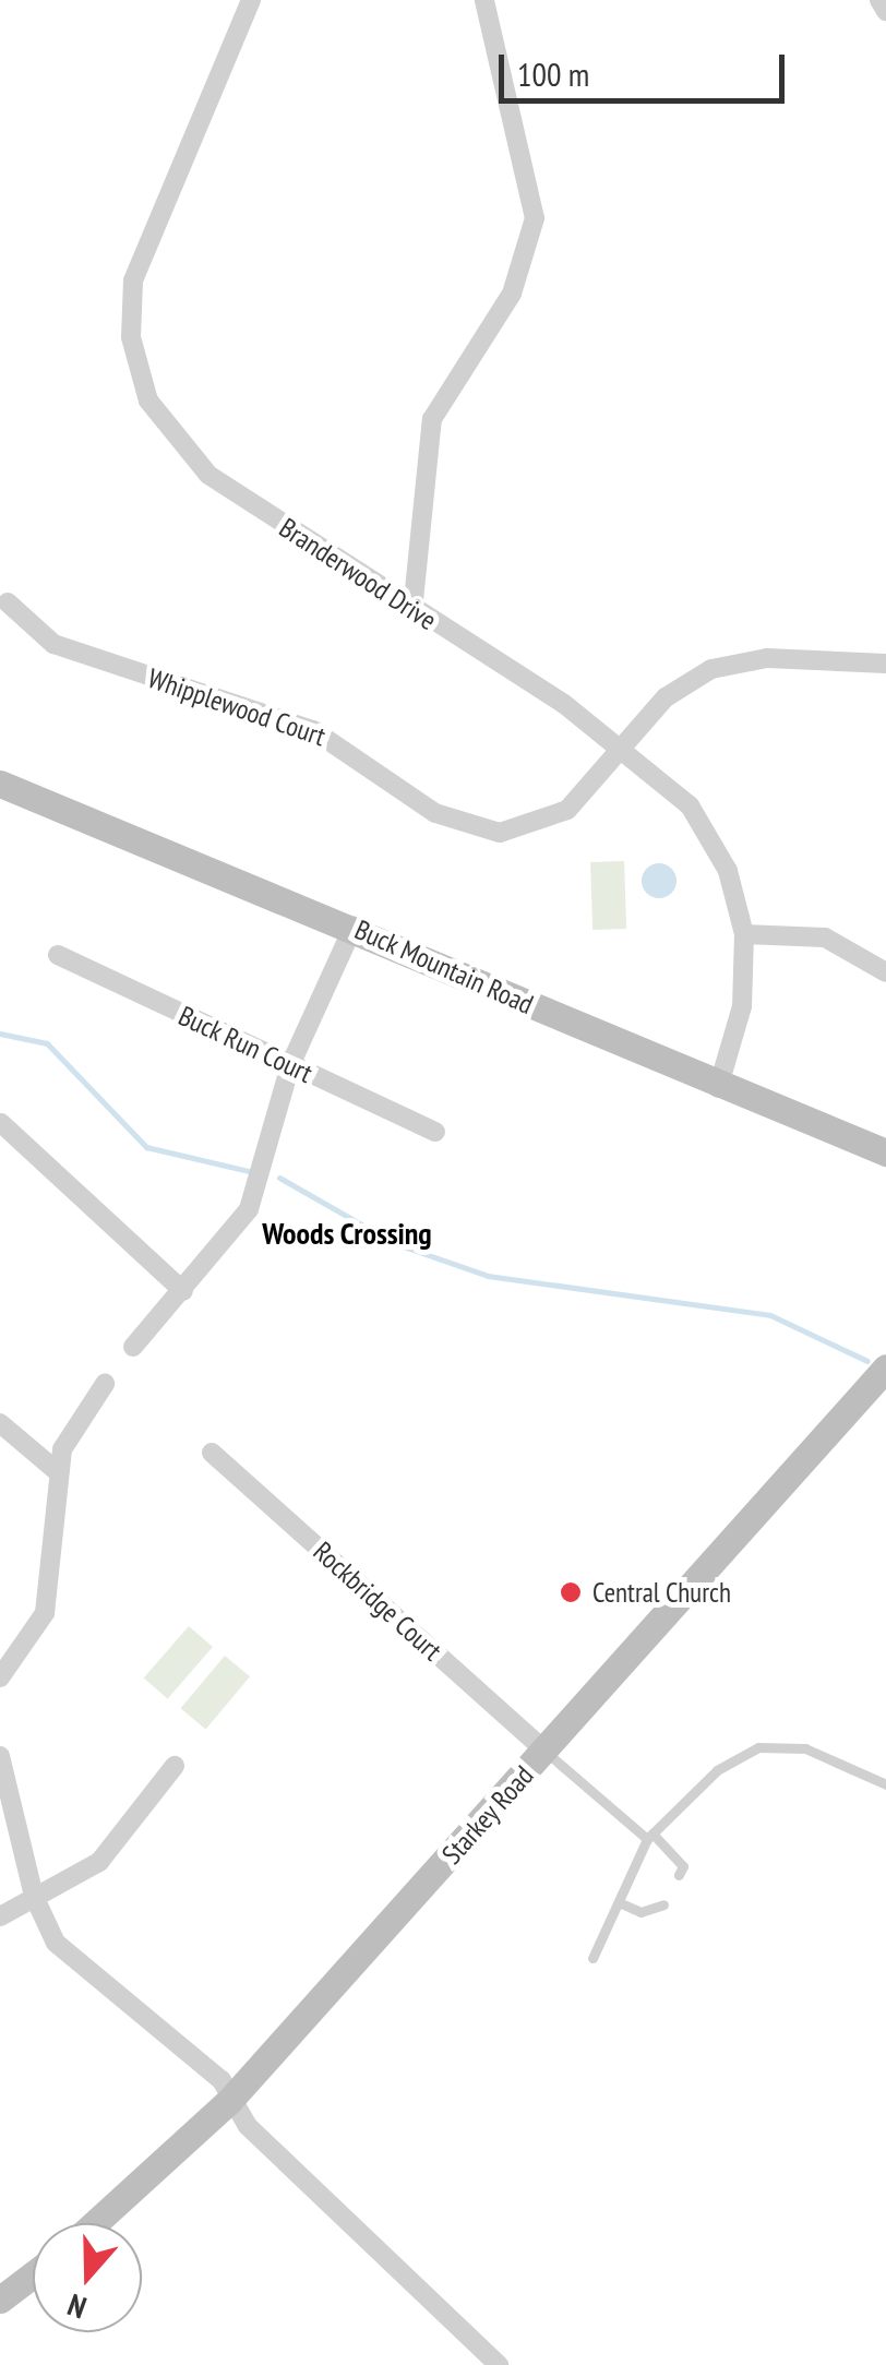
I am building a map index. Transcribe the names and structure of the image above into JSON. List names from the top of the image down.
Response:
{
  "streets": {
    "main road": ["Buck Mountain Road", "Starkey Road"],
    "street": [
      "Branderwood Drive",
      "Whipplewood Court",
      "Buck Run Court",
      "Rockbridge Court"
    ]
  },
  "crossings": [
    ["Branderwood Drive", "Whipplewood Court"],
    ["Branderwood Drive", "Buck Mountain Road"],
    ["Rockbridge Court", "Starkey Road"]
  ],
  "districts": ["Woods Crossing"],
  "places": ["Central Church"],
  "scale_bar": "100 m",
  "north": "bottom"
}
